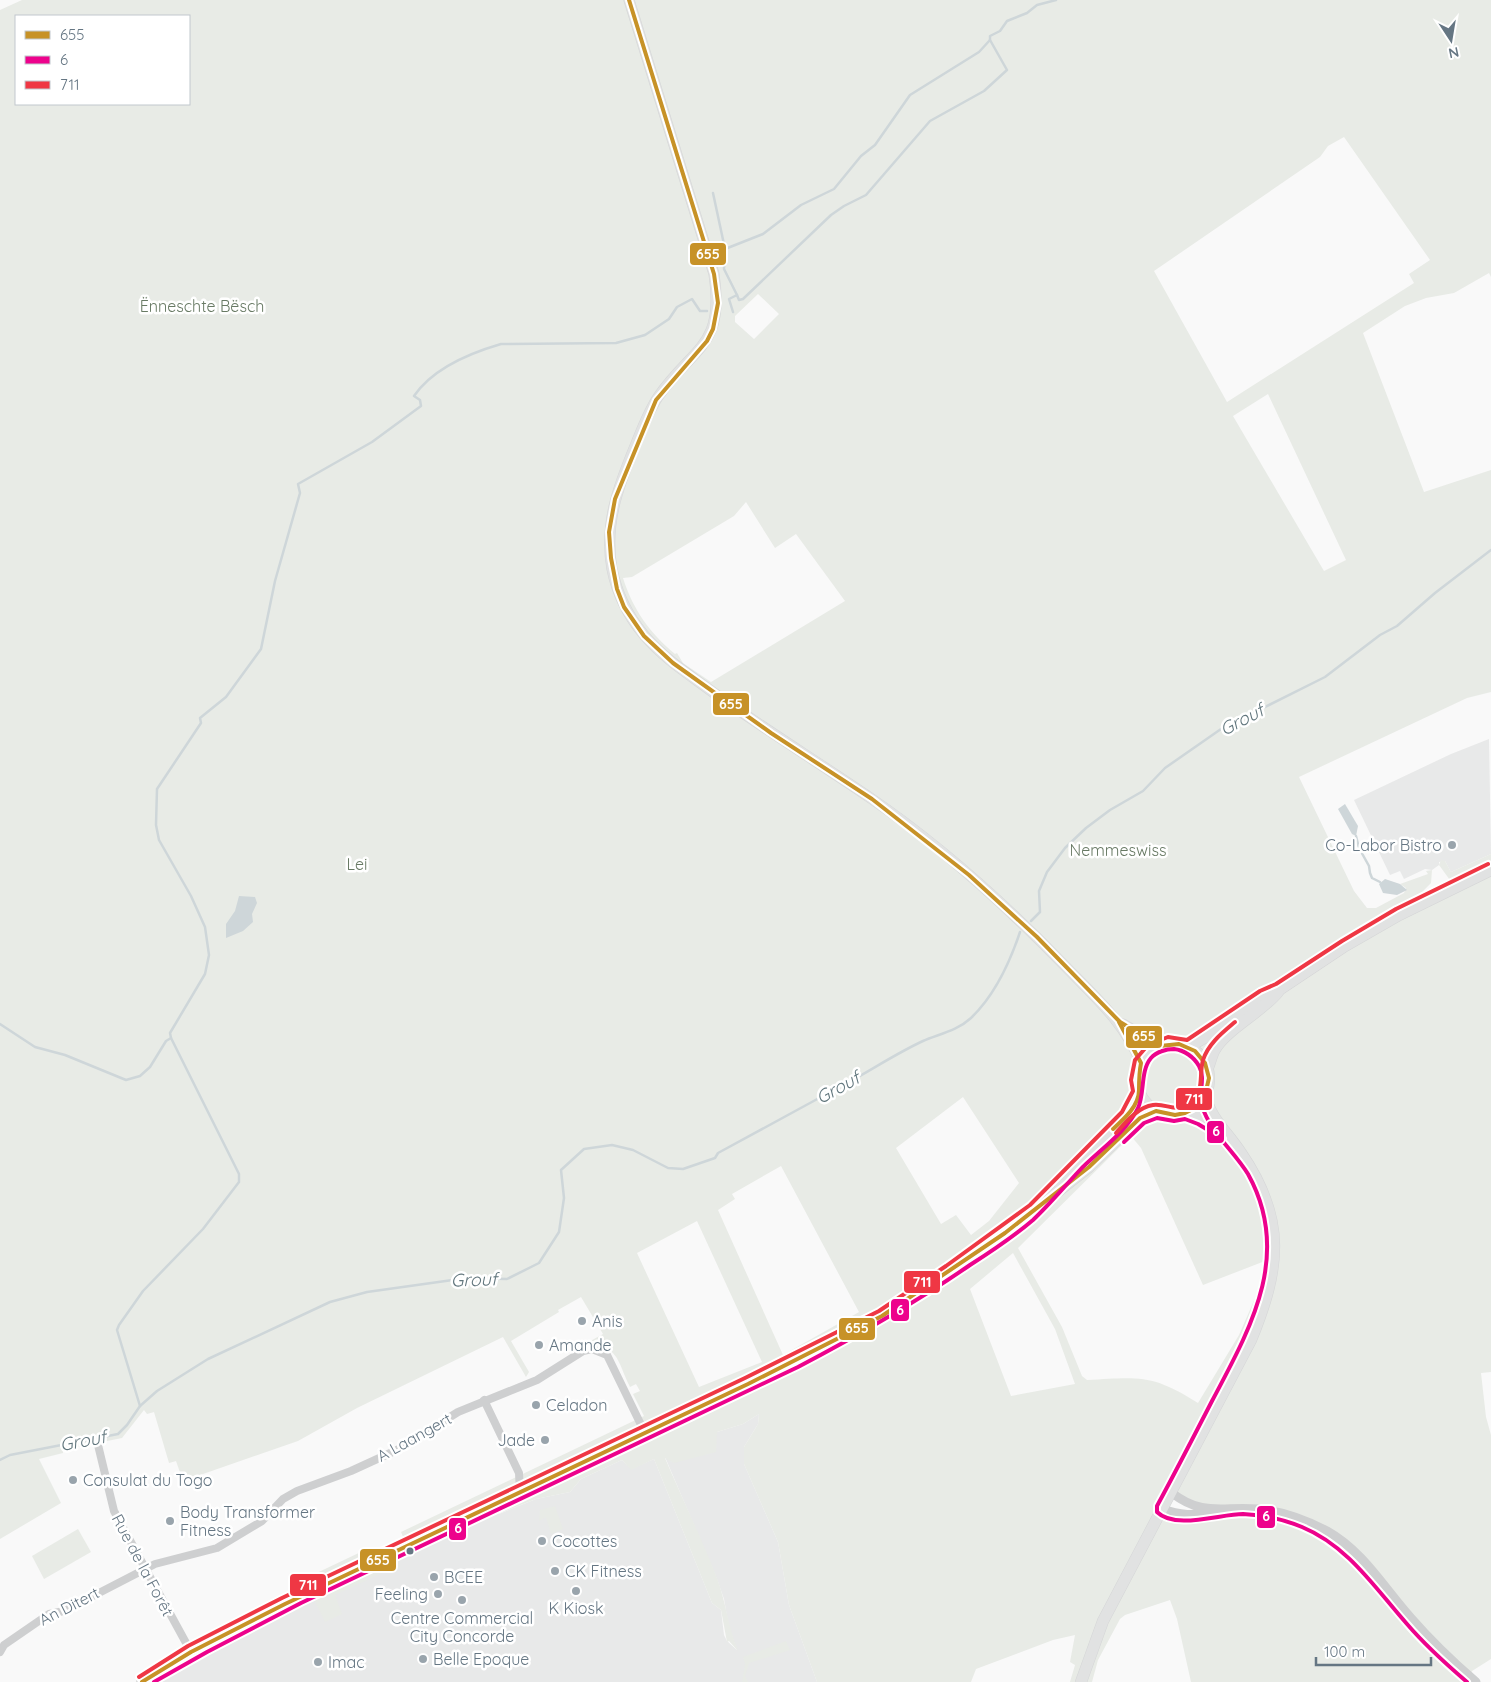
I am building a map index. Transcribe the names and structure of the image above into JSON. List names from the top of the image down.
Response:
{
  "streets": {
    "street": ["A Laangert", "Rue de la Forêt", "An Ditert"]
  },
  "crossings": [
    ["A Laangert", "Rue de la Forêt"],
    ["A Laangert", "An Ditert"],
    ["Rue de la Forêt", "An Ditert"]
  ],
  "water": ["Grouf"],
  "parks": ["Ënneschte Bësch", "Nemmeswiss", "Lei"],
  "places": [
    "Co-Labor Bistro",
    "Anis",
    "Amande",
    "Celadon",
    "Jade",
    "Consulat du Togo",
    "Body Transformer Fitness",
    "Cocottes",
    "CK Fitness",
    "BCEE",
    "K Kiosk",
    "Feeling",
    "Centre Commercial City Concorde",
    "Belle Epoque",
    "Imac"
  ],
  "lines": ["transit line 655", "transit line 711", "transit line 6"],
  "legend": ["655", "6", "711"],
  "scale_bar": "100 m",
  "north": "bottom"
}
